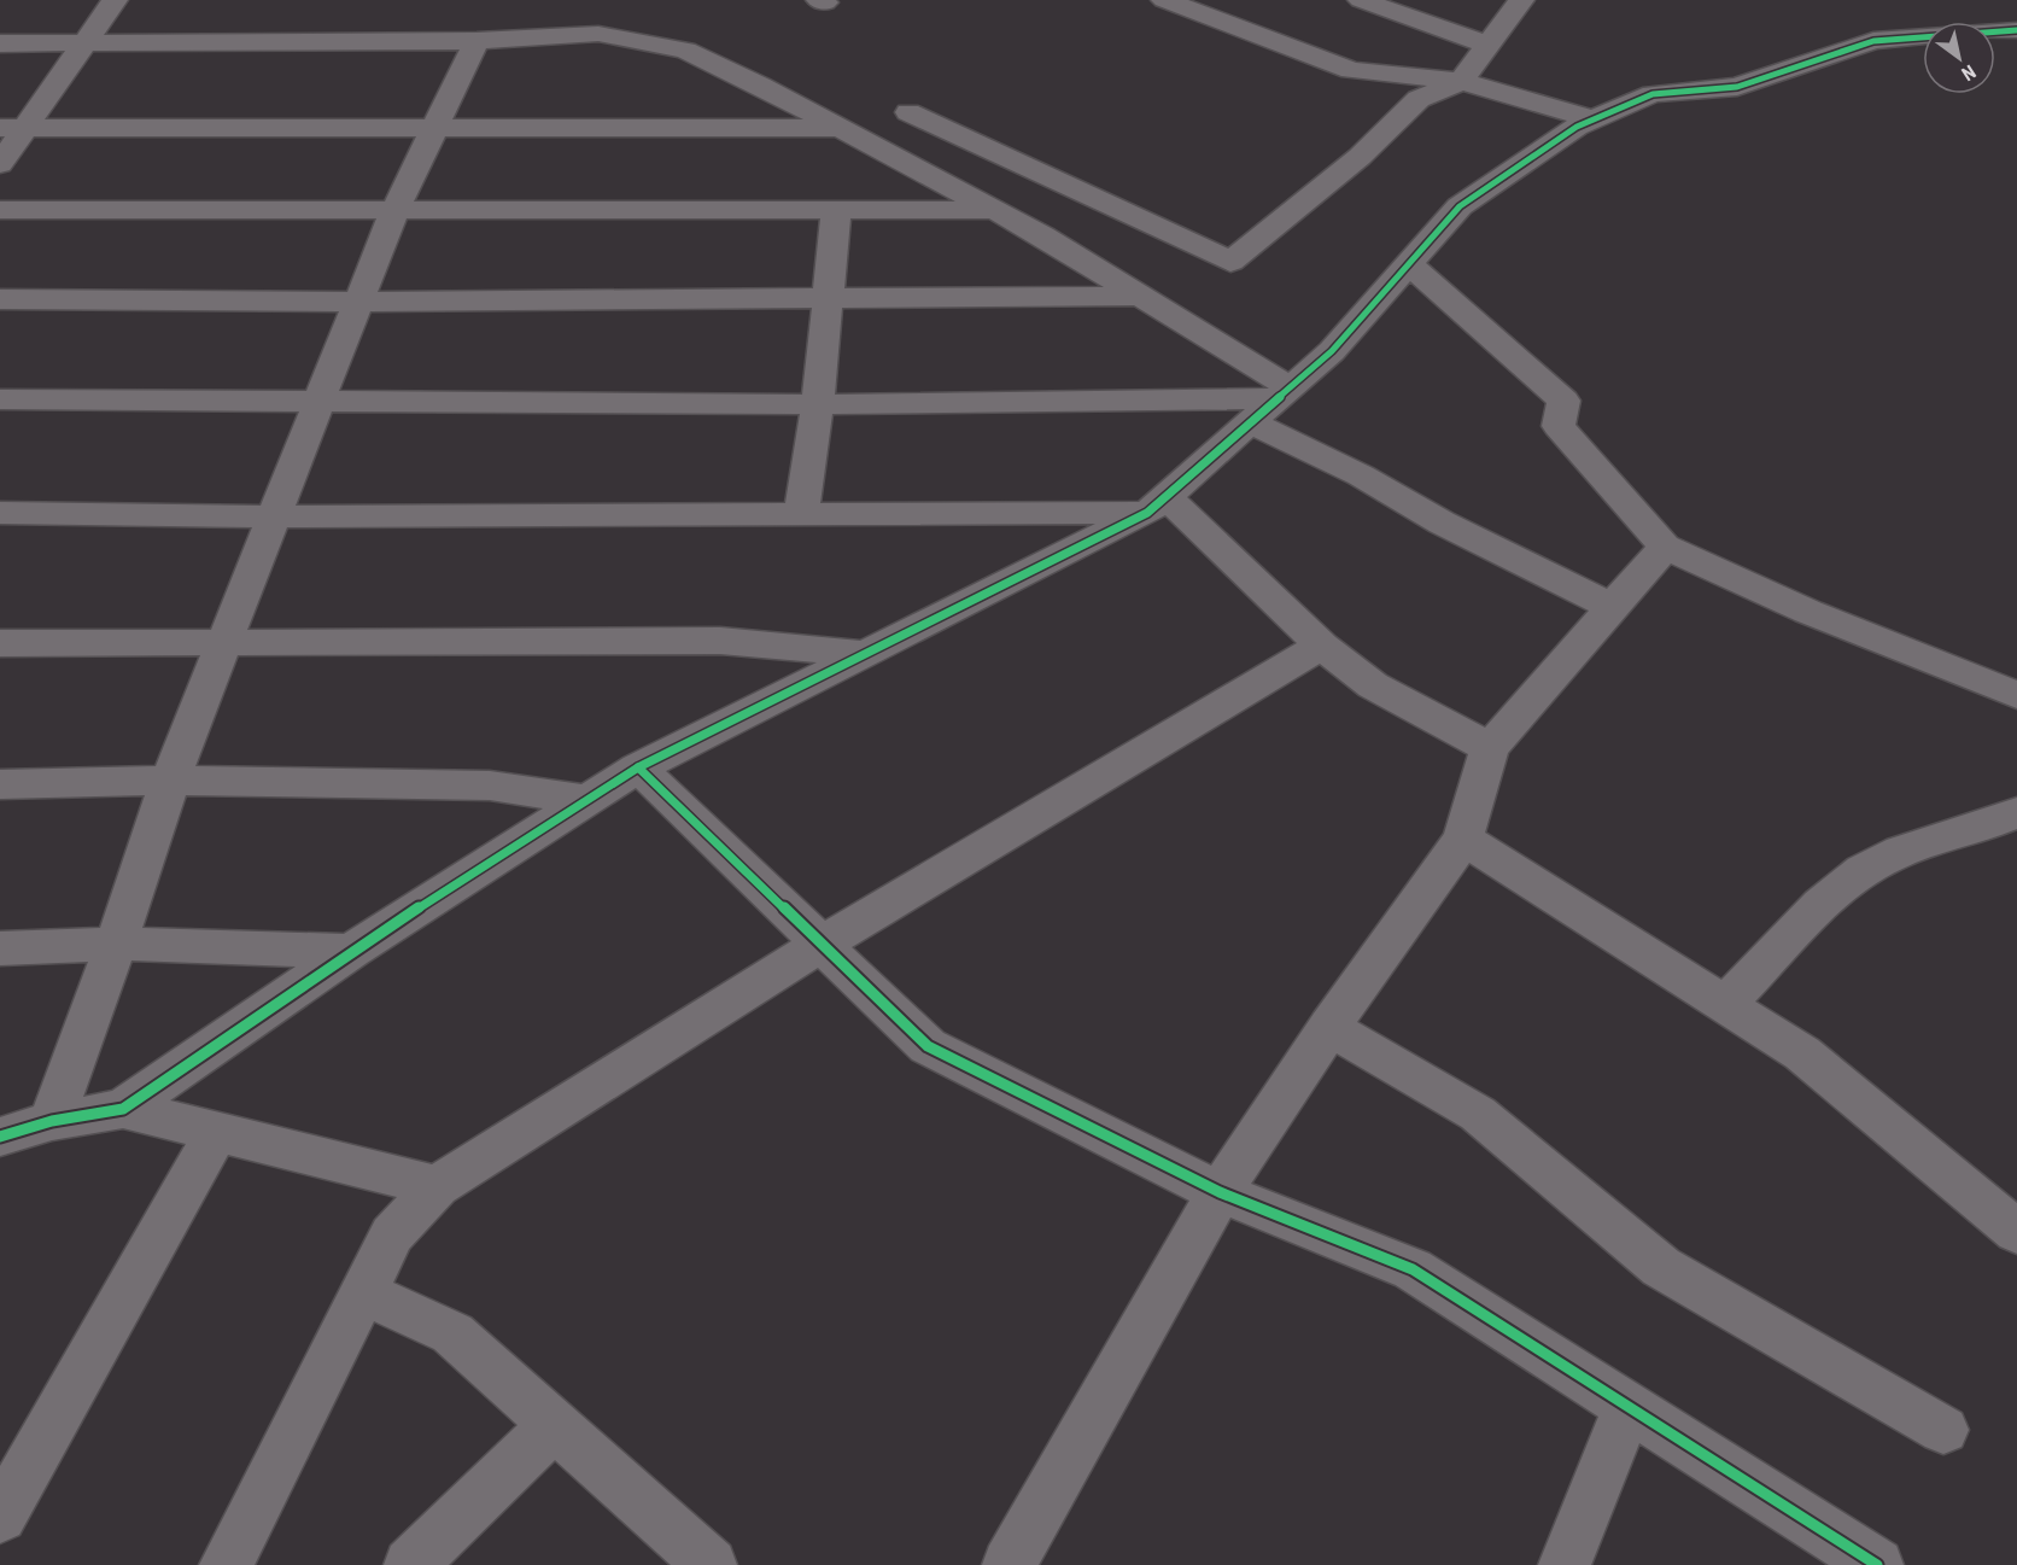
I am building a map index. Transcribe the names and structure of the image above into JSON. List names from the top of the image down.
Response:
{
  "north": "bottom right"
}
